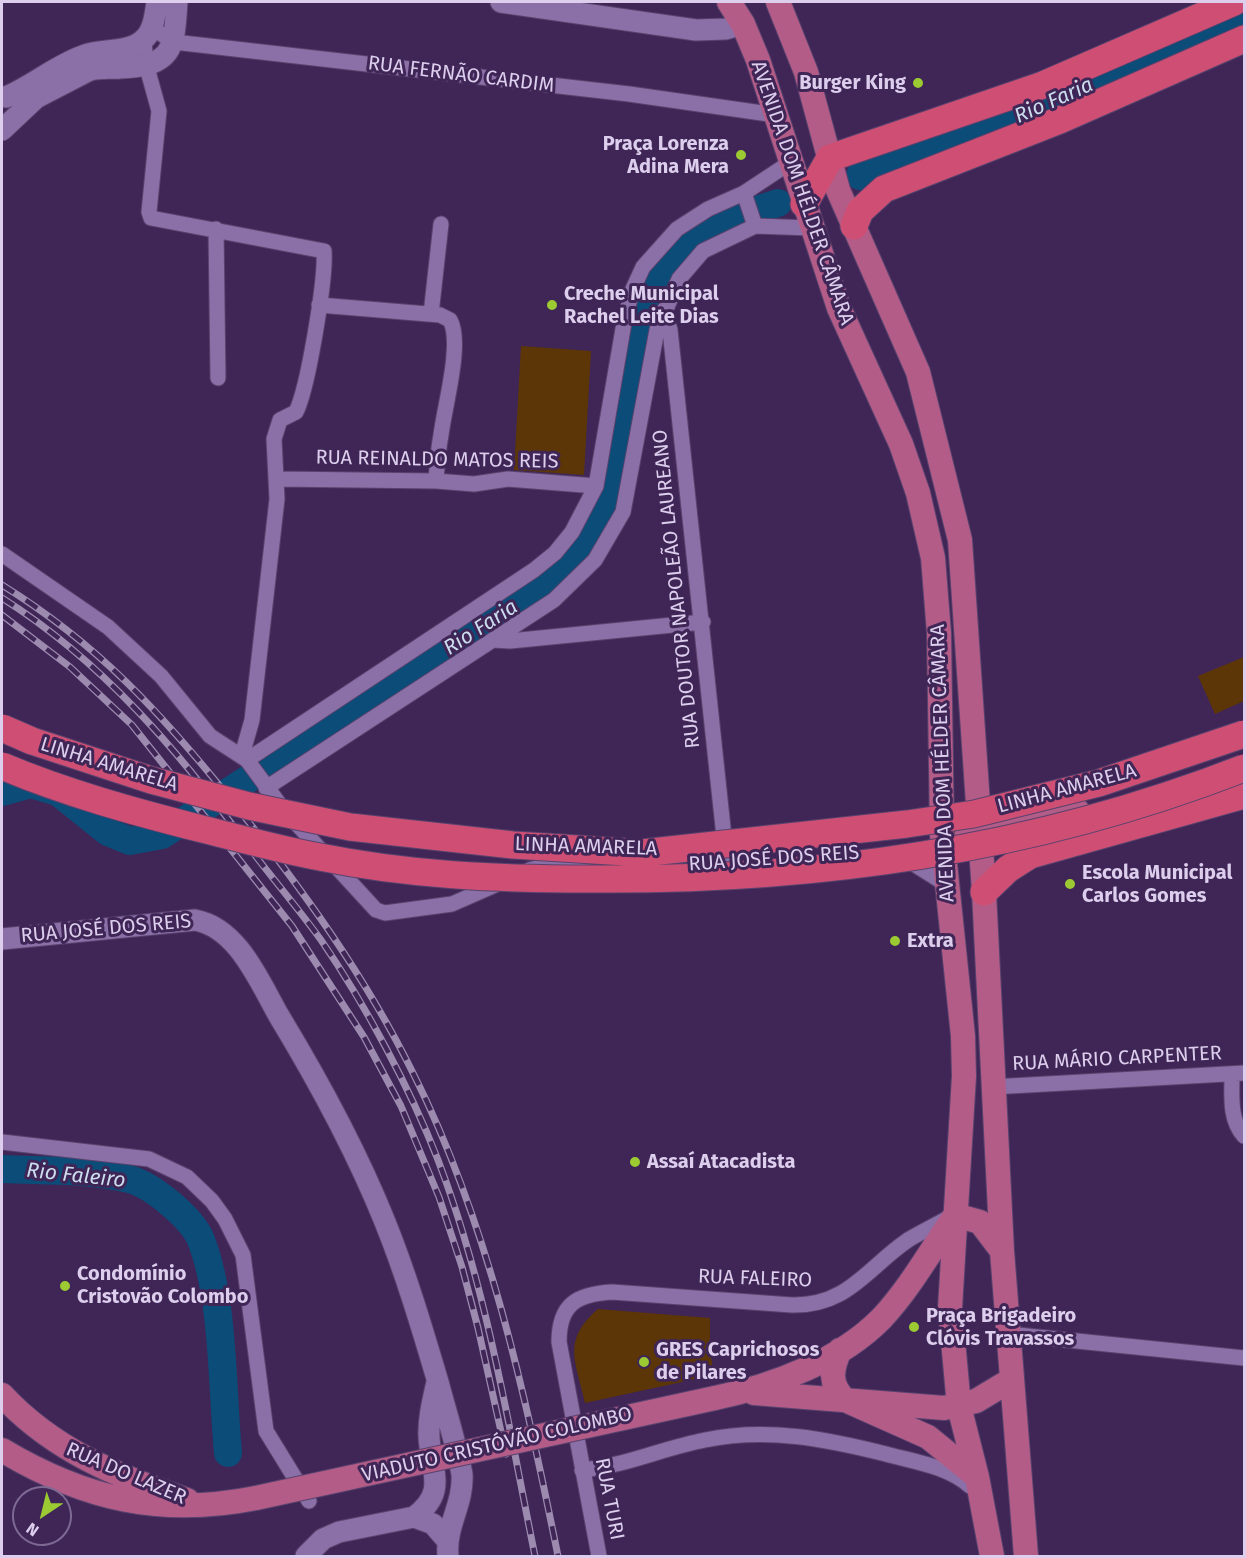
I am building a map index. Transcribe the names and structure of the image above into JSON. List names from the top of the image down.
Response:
{
  "streets": {
    "highway": ["LINHA AMARELA"],
    "main road": ["AVENIDA DOM HÉLDER CÂMARA", "VIADUTO CRISTÓVÃO COLOMBO", "RUA DO LAZER"],
    "street": [
      "RUA FERNÃO CARDIM",
      "RUA REINALDO MATOS REIS",
      "RUA DOUTOR NAPOLEÃO LAUREANO",
      "RUA JOSÉ DOS REIS",
      "RUA MÁRIO CARPENTER",
      "RUA FALEIRO",
      "RUA TURI"
    ]
  },
  "crossings": [
    ["RUA FERNÃO CARDIM", "AVENIDA DOM HÉLDER CÂMARA"],
    ["AVENIDA DOM HÉLDER CÂMARA", "RUA JOSÉ DOS REIS"],
    ["AVENIDA DOM HÉLDER CÂMARA", "RUA MÁRIO CARPENTER"],
    ["AVENIDA DOM HÉLDER CÂMARA", "RUA FALEIRO"],
    ["RUA DOUTOR NAPOLEÃO LAUREANO", "RUA JOSÉ DOS REIS"],
    ["RUA FALEIRO", "RUA TURI"],
    ["VIADUTO CRISTÓVÃO COLOMBO", "RUA DO LAZER"]
  ],
  "water": ["Rio Faria", "Rio Faleiro"],
  "places": [
    "Burger King",
    "Praça Lorenza Adina Mera",
    "Creche Municipal Rachel Leite Dias",
    "Escola Municipal Carlos Gomes",
    "Extra",
    "Assaí Atacadista",
    "Condomínio Cristovão Colombo",
    "Praça Brigadeiro Clóvis Travassos",
    "GRES Caprichosos de Pilares"
  ],
  "north": "bottom left"
}
